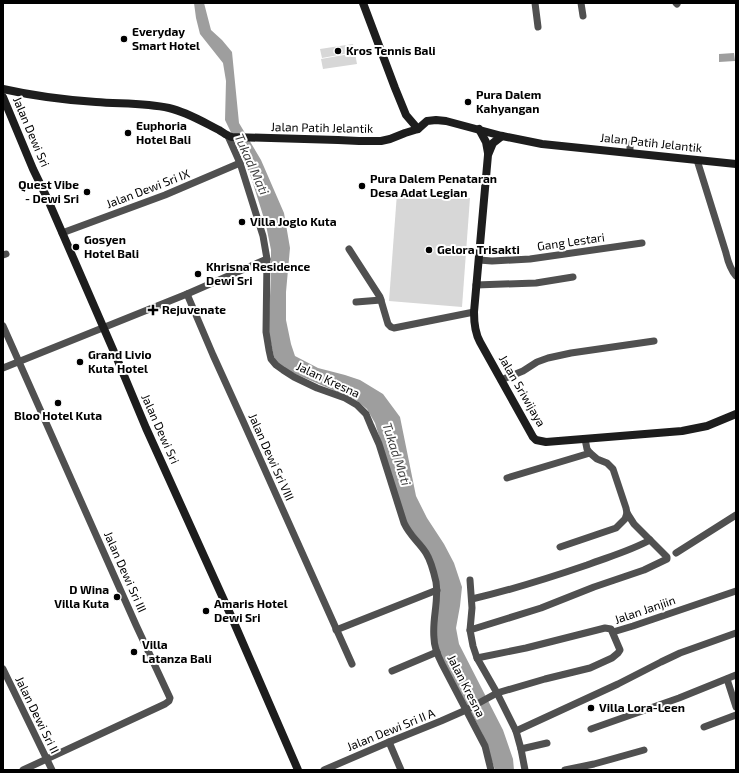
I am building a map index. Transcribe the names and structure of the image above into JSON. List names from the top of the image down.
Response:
{
  "streets": {
    "street": [
      "Jalan Patih Jelantik",
      "Jalan Dewi Sri",
      "Jalan Dewi Sri IX",
      "Gang Lestari",
      "Jalan Kresna",
      "Jalan Sriwijaya",
      "Jalan Dewi Sri VIII",
      "Jalan Dewi Sri III",
      "Jalan Janjiin",
      "Jalan Dewi Sri II",
      "Jalan Dewi Sri II A"
    ]
  },
  "crossings": [
    ["Jalan Patih Jelantik", "Jalan Kresna"],
    ["Jalan Patih Jelantik", "Jalan Sriwijaya"],
    ["Jalan Dewi Sri", "Jalan Dewi Sri IX"],
    ["Jalan Dewi Sri IX", "Jalan Kresna"],
    ["Gang Lestari", "Jalan Sriwijaya"],
    ["Jalan Kresna", "Jalan Dewi Sri II A"],
    ["Jalan Dewi Sri III", "Jalan Dewi Sri II"],
    ["Jalan Janjiin", "Jalan Dewi Sri II A"]
  ],
  "water": ["Tukad Mati"],
  "places": {
    "other": [
      "Everyday Smart Hotel",
      "Kros Tennis Bali",
      "Pura Dalem Kahyangan",
      "Euphoria Hotel Bali",
      "Pura Dalem Penataran Desa Adat Legian",
      "Quest Vibe - Dewi Sri",
      "Villa Joglo Kuta",
      "Gosyen Hotel Bali",
      "Gelora Trisakti",
      "Khrisna Residence Dewi Sri",
      "Grand Livio Kuta Hotel",
      "Bloo Hotel Kuta",
      "D Wina Villa Kuta",
      "Amaris Hotel Dewi Sri",
      "Villa Latanza Bali",
      "Villa Lora-Leen"
    ],
    "health": ["Rejuvenate"]
  }
}
